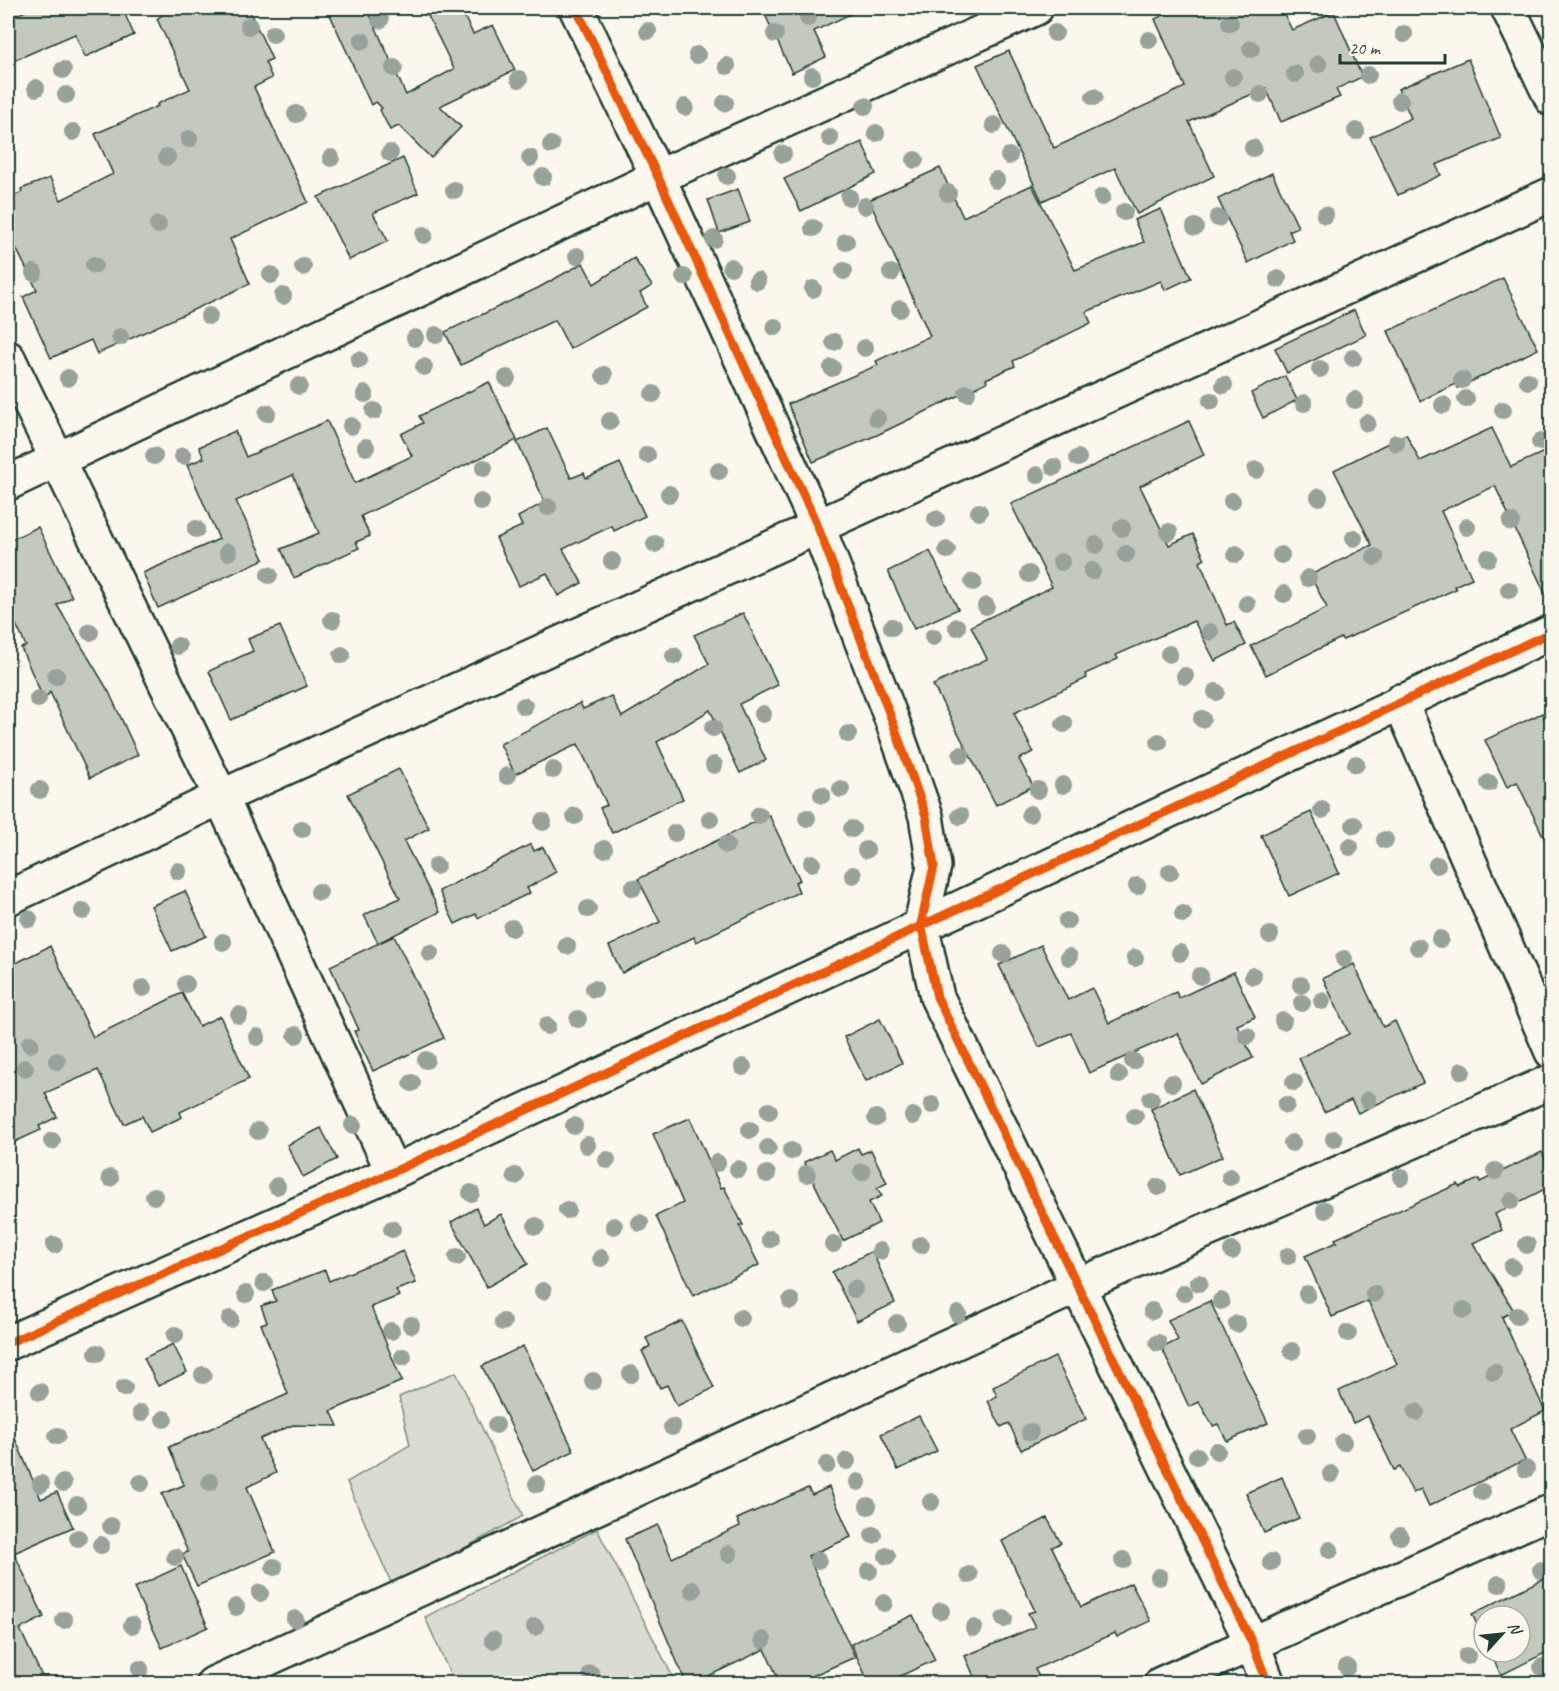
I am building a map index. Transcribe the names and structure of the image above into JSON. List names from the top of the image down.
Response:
{
  "scale_bar": "20 m",
  "north": "top right"
}
